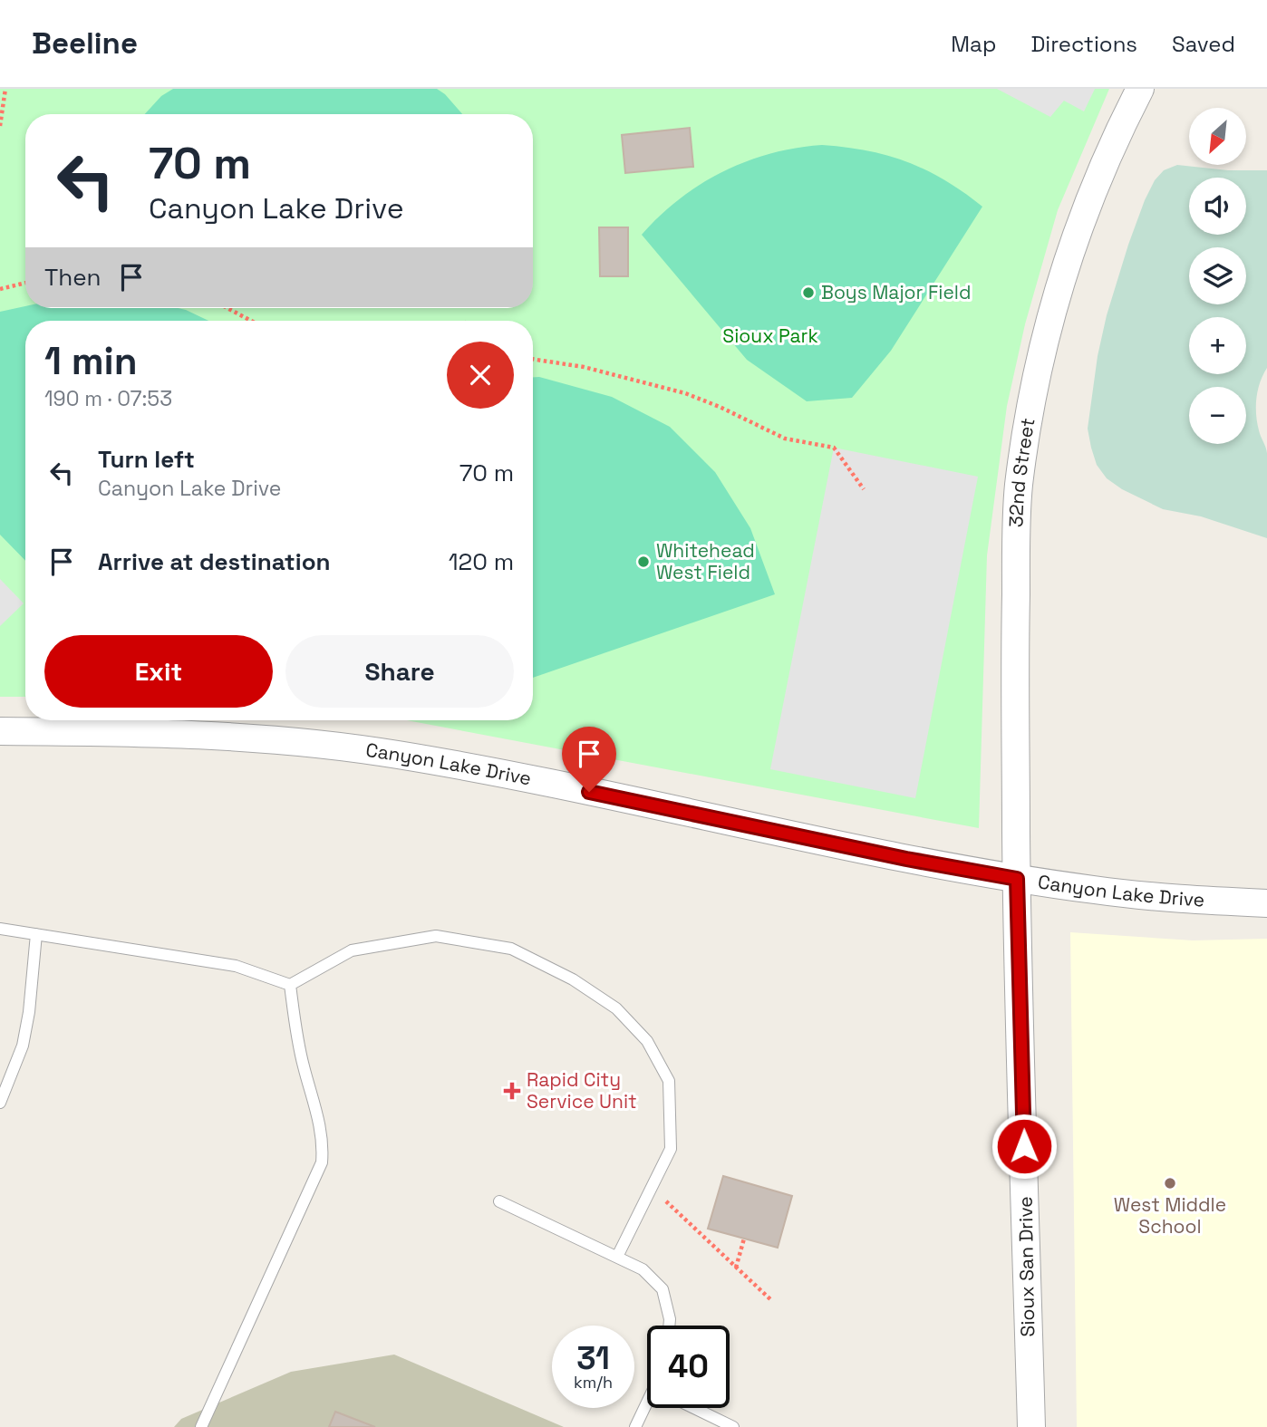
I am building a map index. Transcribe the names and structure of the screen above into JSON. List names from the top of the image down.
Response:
{
  "streets": {
    "street": ["32nd Street", "Canyon Lake Drive", "Sioux San Drive"]
  },
  "crossings": [
    ["32nd Street", "Canyon Lake Drive"],
    ["32nd Street", "Sioux San Drive"],
    ["Canyon Lake Drive", "Sioux San Drive"]
  ],
  "parks": ["Sioux Park"],
  "places": {
    "other": ["Boys Major Field", "Whitehead West Field", "West Middle School"],
    "health": ["Rapid City Service Unit"]
  },
  "north": "bottom left",
  "page": {
    "header": "Beeline",
    "nav": ["Map", "Directions", "Saved"],
    "map_buttons": ["+", "−"],
    "turn": ["70 m", "Canyon Lake Drive"],
    "then": "Then",
    "heading": ["1 min", "190 m · 07:53"],
    "list": [
      {
        "name": "Turn left",
        "note": "Canyon Lake Drive",
        "value": "70 m"
      },
      {
        "name": "Arrive at destination",
        "value": "120 m"
      }
    ],
    "buttons": ["Exit", "Share"],
    "speed": "31 km/h",
    "limit": "40"
  }
}
